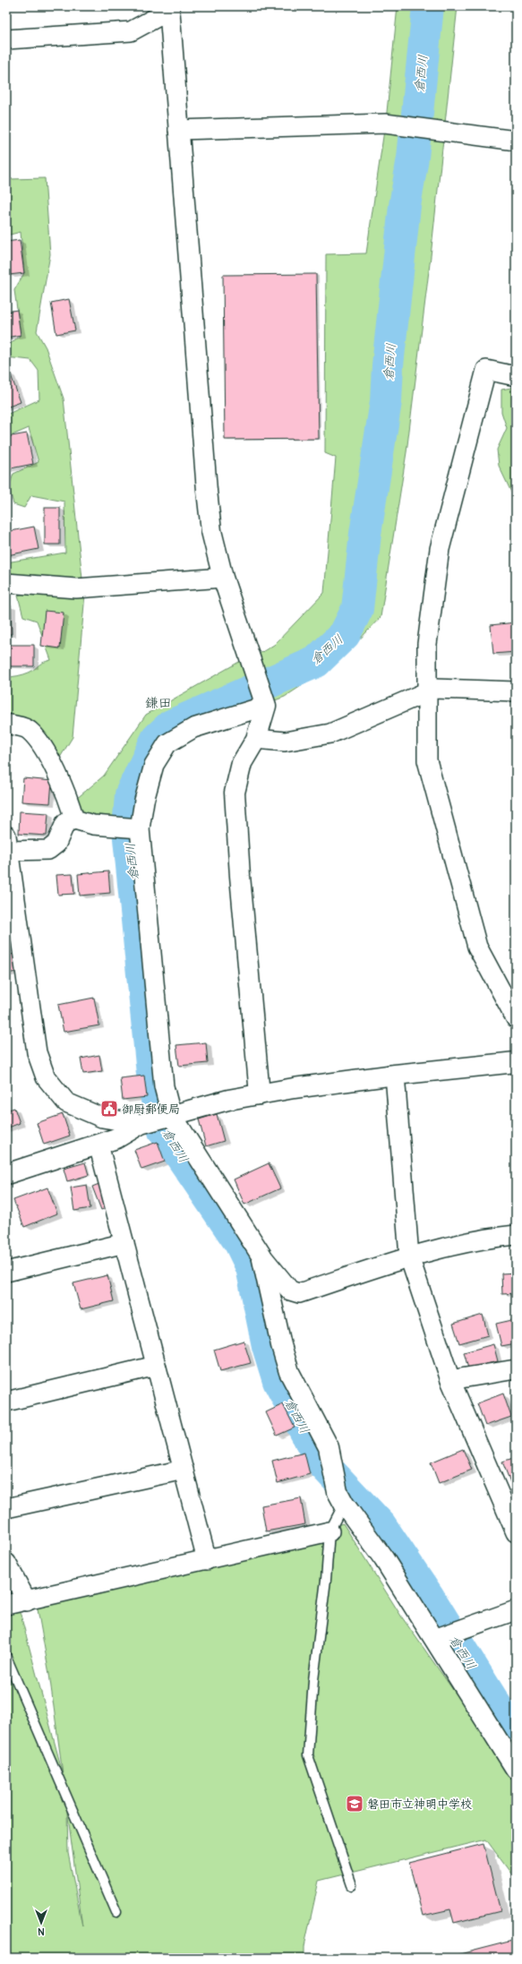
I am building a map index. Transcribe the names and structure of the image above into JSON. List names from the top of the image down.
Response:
{
  "districts": ["鎌田"],
  "water": ["倉西川"],
  "places": {
    "public building": ["御厨郵便局"],
    "school or university": ["磐田市立神明中学校"]
  },
  "north": "bottom"
}
